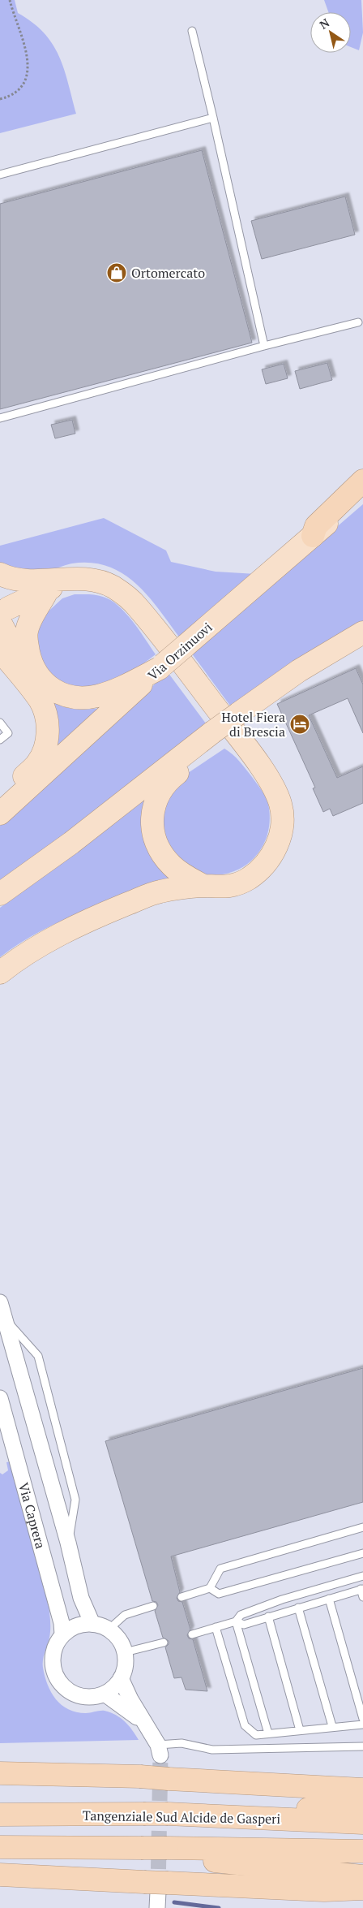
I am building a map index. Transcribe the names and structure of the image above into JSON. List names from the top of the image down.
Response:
{
  "streets": {
    "highway": ["Tangenziale Sud Alcide de Gasperi"],
    "main road": ["Via Orzinuovi"],
    "street": ["Via Caprera"]
  },
  "places": {
    "shop": ["Ortomercato"],
    "hotel": ["Hotel Fiera di Brescia"]
  },
  "north": "top left"
}
